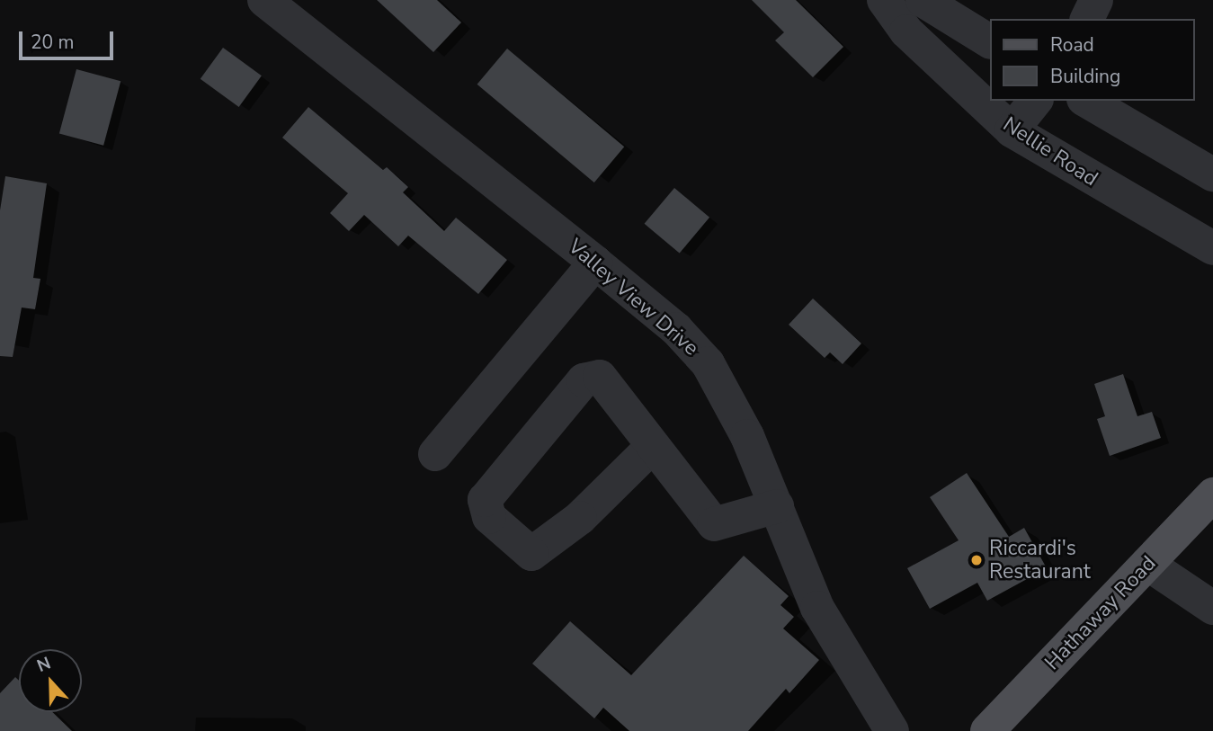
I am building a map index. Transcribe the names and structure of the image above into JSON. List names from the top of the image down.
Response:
{
  "streets": {
    "main road": ["Hathaway Road"],
    "street": ["Nellie Road", "Valley View Drive"]
  },
  "places": ["Riccardi's Restaurant"],
  "legend": ["Road", "Building"],
  "scale_bar": "20 m",
  "north": "top"
}
